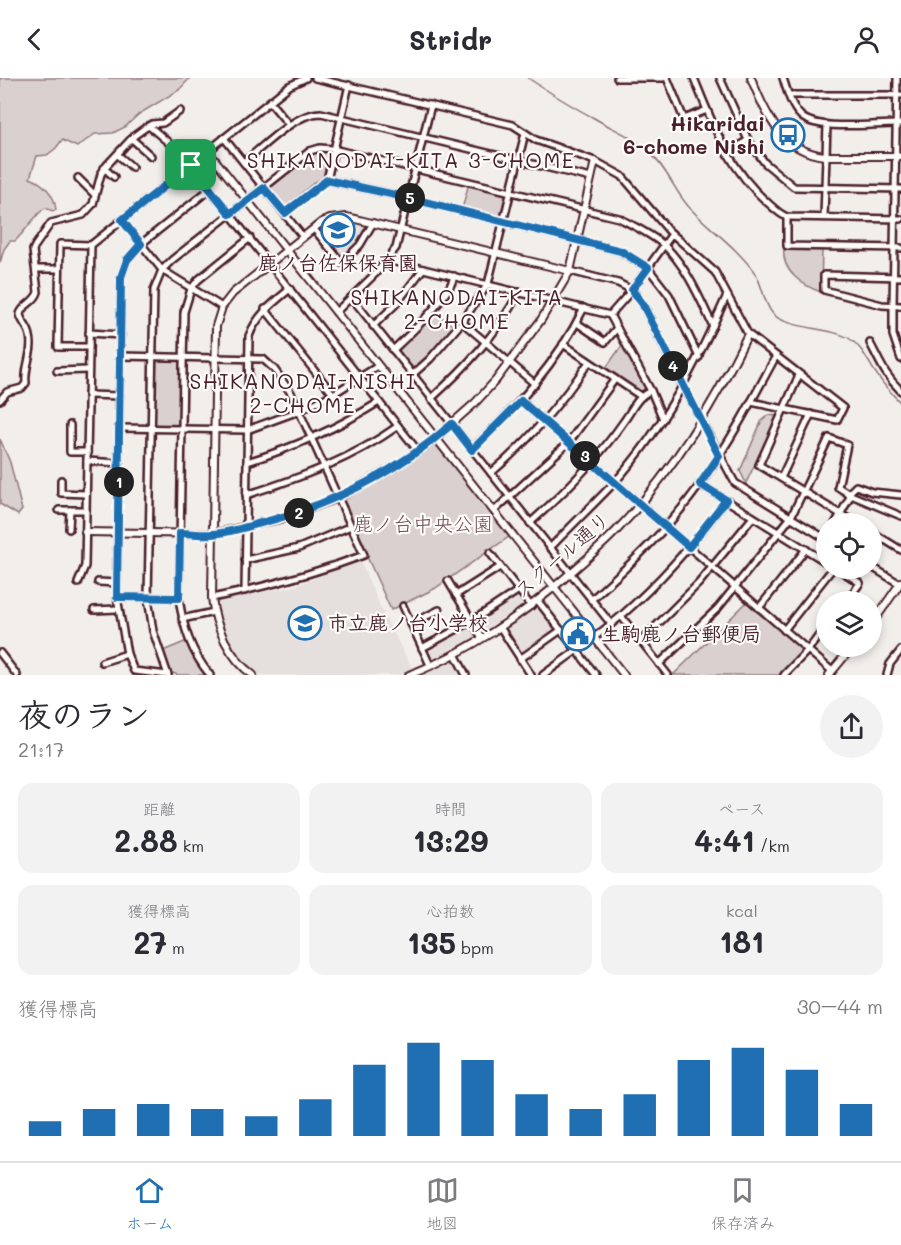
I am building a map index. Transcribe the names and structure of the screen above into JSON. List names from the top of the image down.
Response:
{
  "streets": {
    "street": ["スクール通り"]
  },
  "districts": ["SHIKANODAI-KITA 3-CHOME", "SHIKANODAI-KITA 2-CHOME", "SHIKANODAI-NISHI 2-CHOME"],
  "parks": ["鹿ノ台中央公園"],
  "places": {
    "bus stop": ["Hikaridai 6-chome Nishi"],
    "school or university": ["鹿ノ台佐保保育園", "市立鹿ノ台小学校"],
    "public building": ["生駒鹿ノ台郵便局"]
  },
  "page": {
    "header": "Stridr",
    "pins": [
      "5",
      "4",
      "3",
      "1",
      "2"
    ],
    "heading": ["夜のラン", "21:17"],
    "stats": [
      ["距離", "2.88 km"],
      ["時間", "13:29"],
      ["ペース", "4:41 /km"],
      ["獲得標高", "27 m"],
      ["心拍数", "135 bpm"],
      ["kcal", "181"]
    ],
    "chart": ["獲得標高", "30–44 m"],
    "tabs": ["ホーム", "地図", "保存済み"]
  }
}
